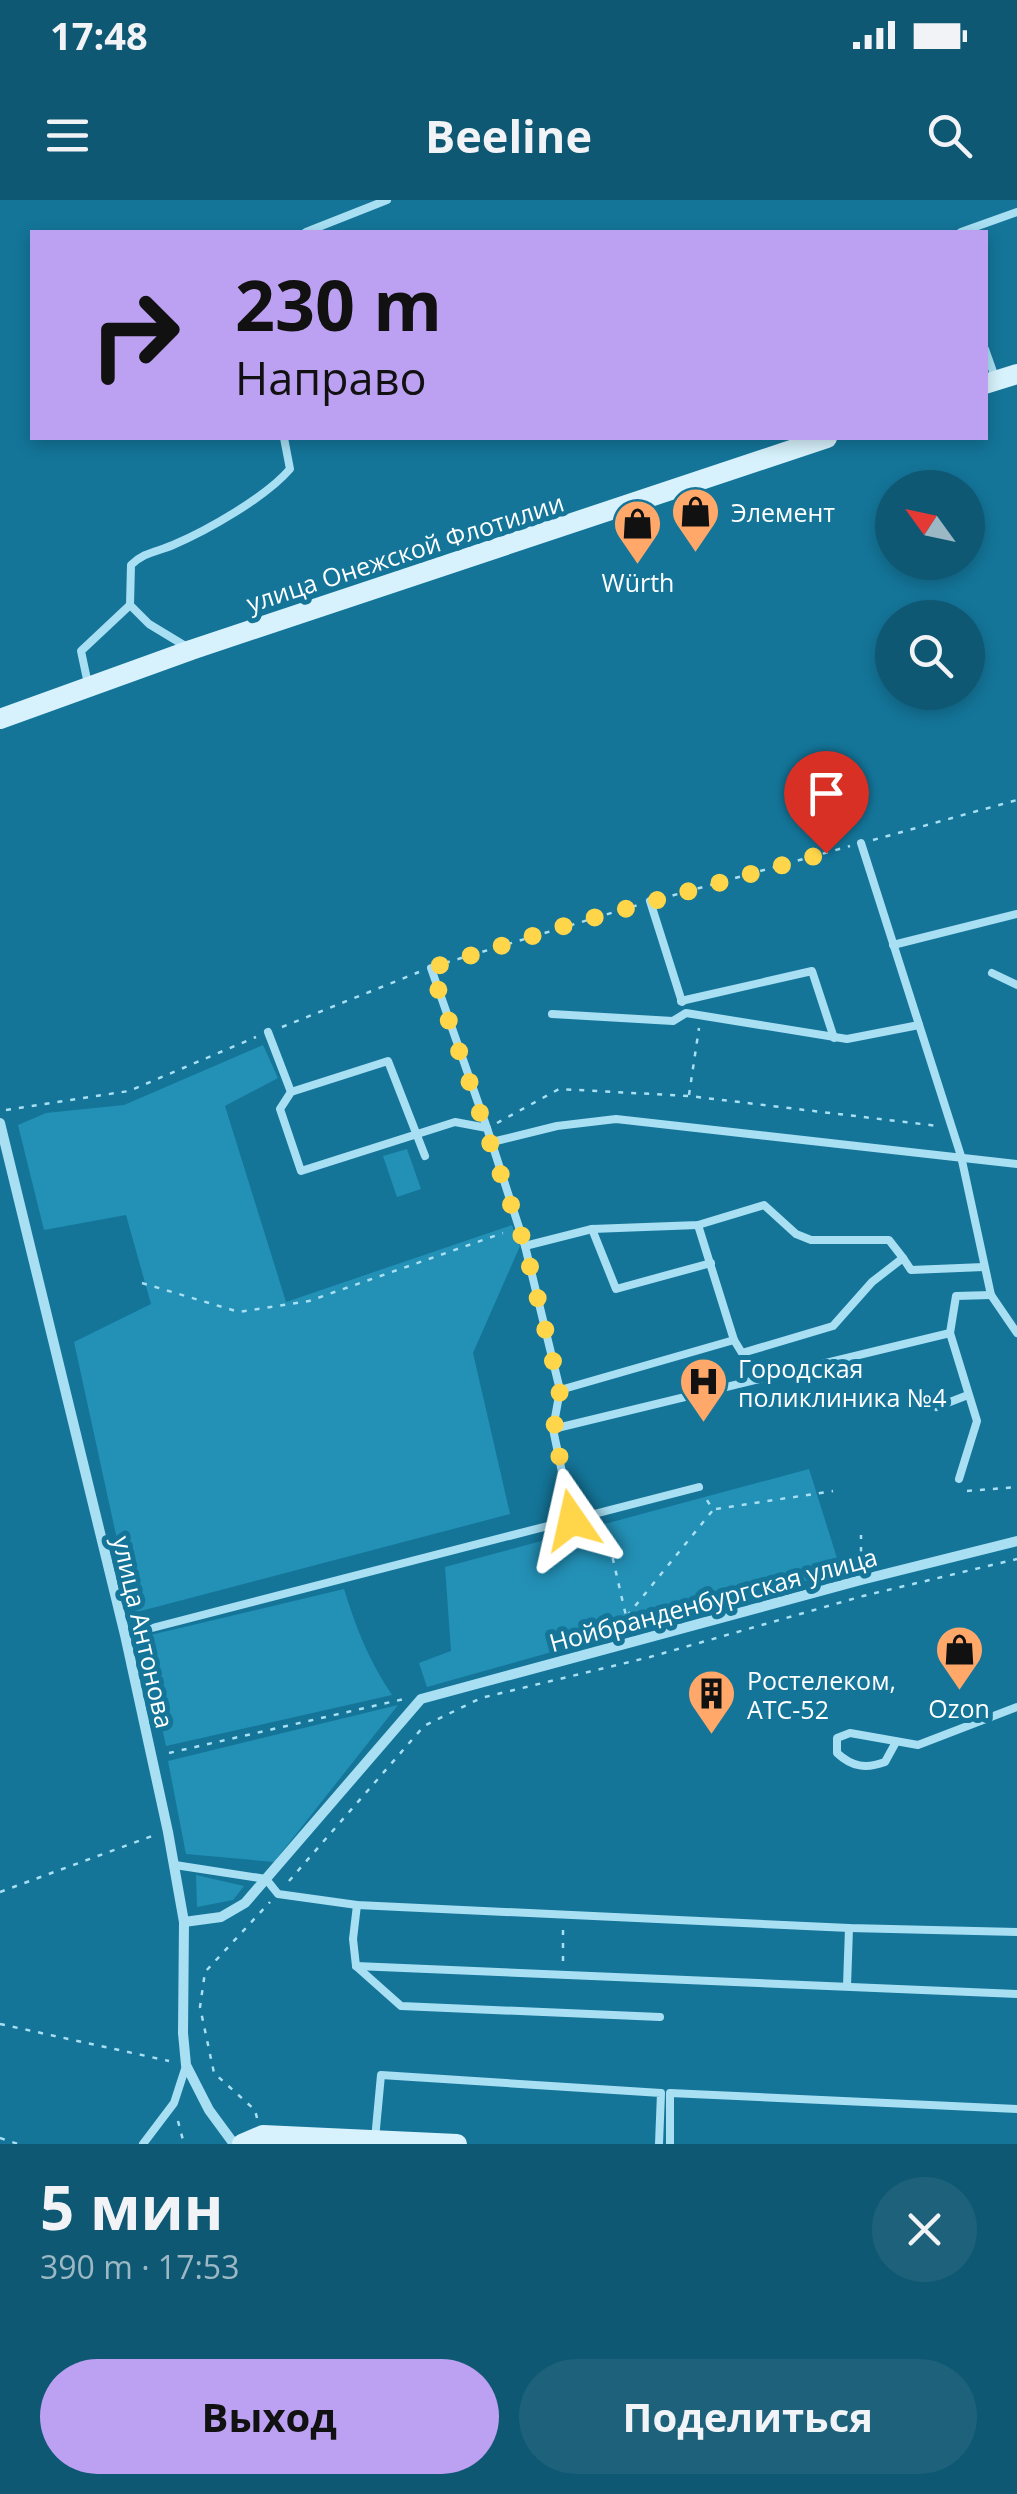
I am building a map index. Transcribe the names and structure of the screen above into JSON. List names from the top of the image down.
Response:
{
  "streets": {
    "main road": ["улица Онежской Флотилии"],
    "street": ["Нойбранденбургская улица", "улица Антонова"]
  },
  "places": {
    "shop": ["Элемент", "Würth", "Ozon"],
    "hospital": ["Городская поликлиника №4"],
    "building": ["Ростелеком, АТС-52"]
  },
  "north": "top left",
  "page": {
    "status": "17:48",
    "header": "Beeline",
    "turn": ["230 m", "Направо"],
    "heading": ["5 мин", "390 m · 17:53"],
    "buttons": ["Выход", "Поделиться"]
  }
}
